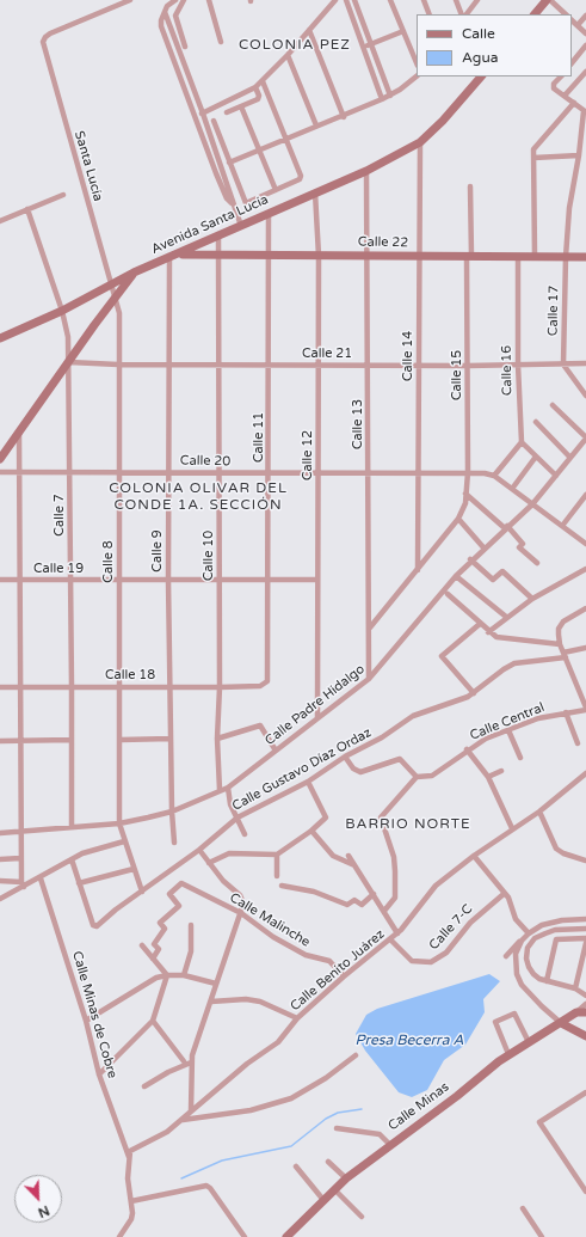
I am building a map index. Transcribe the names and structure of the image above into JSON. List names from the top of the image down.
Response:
{
  "streets": {
    "street": [
      "Santa Lucía",
      "Avenida Santa Lucía",
      "Calle 22",
      "Calle 17",
      "Calle 21",
      "Calle 14",
      "Calle 16",
      "Calle 15",
      "Calle 13",
      "Calle 11",
      "Calle 12",
      "Calle 20",
      "Calle 7",
      "Calle 9",
      "Calle 10",
      "Calle 8",
      "Calle 19",
      "Calle 18",
      "Calle Padre Hidalgo",
      "Calle Central",
      "Calle Gustavo Díaz Ordaz",
      "Calle Malinche",
      "Calle 7-C",
      "Calle Benito Juárez",
      "Calle Minas de Cobre",
      "Calle Minas"
    ]
  },
  "crossings": [
    ["Santa Lucía", "Avenida Santa Lucía"],
    ["Santa Lucía", "Calle 8"],
    ["Avenida Santa Lucía", "Calle 22"],
    ["Avenida Santa Lucía", "Calle 14"],
    ["Avenida Santa Lucía", "Calle 13"],
    ["Avenida Santa Lucía", "Calle 11"],
    ["Avenida Santa Lucía", "Calle 12"],
    ["Avenida Santa Lucía", "Calle 7"],
    ["Avenida Santa Lucía", "Calle 9"],
    ["Avenida Santa Lucía", "Calle 10"],
    ["Calle 22", "Calle 17"],
    ["Calle 22", "Calle 14"],
    ["Calle 22", "Calle 16"],
    ["Calle 22", "Calle 15"],
    ["Calle 22", "Calle 13"],
    ["Calle 22", "Calle 11"],
    ["Calle 22", "Calle 12"],
    ["Calle 22", "Calle 10"],
    ["Calle 17", "Calle 21"],
    ["Calle 21", "Calle 14"],
    ["Calle 21", "Calle 16"],
    ["Calle 21", "Calle 15"],
    ["Calle 21", "Calle 13"],
    ["Calle 21", "Calle 11"],
    ["Calle 21", "Calle 12"],
    ["Calle 21", "Calle 7"],
    ["Calle 21", "Calle 9"],
    ["Calle 21", "Calle 10"],
    ["Calle 21", "Calle 8"],
    ["Calle 14", "Calle 20"],
    ["Calle 15", "Calle 20"],
    ["Calle 13", "Calle 20"],
    ["Calle 13", "Calle Padre Hidalgo"],
    ["Calle 11", "Calle 20"],
    ["Calle 11", "Calle 19"],
    ["Calle 11", "Calle 18"],
    ["Calle 12", "Calle 20"],
    ["Calle 12", "Calle 19"],
    ["Calle 12", "Calle Padre Hidalgo"],
    ["Calle 20", "Calle 7"],
    ["Calle 20", "Calle 9"],
    ["Calle 20", "Calle 10"],
    ["Calle 20", "Calle 8"],
    ["Calle 7", "Calle 19"],
    ["Calle 7", "Calle 18"],
    ["Calle 7", "Calle Padre Hidalgo"],
    ["Calle 9", "Calle 19"],
    ["Calle 9", "Calle 18"],
    ["Calle 9", "Calle Padre Hidalgo"],
    ["Calle 10", "Calle 19"],
    ["Calle 10", "Calle 18"],
    ["Calle 10", "Calle Padre Hidalgo"],
    ["Calle 8", "Calle 19"],
    ["Calle 8", "Calle 18"],
    ["Calle 8", "Calle Padre Hidalgo"],
    ["Calle 8", "Calle Gustavo Díaz Ordaz"],
    ["Calle Malinche", "Calle Benito Juárez"],
    ["Calle 7-C", "Calle Benito Juárez"],
    ["Calle Benito Juárez", "Calle Minas de Cobre"]
  ],
  "districts": ["COLONIA PEZ", "COLONIA OLIVAR DEL CONDE 1A. SECCIÓN", "BARRIO NORTE"],
  "water": ["Presa Becerra A"],
  "legend": ["Calle", "Agua"],
  "north": "bottom right"
}
